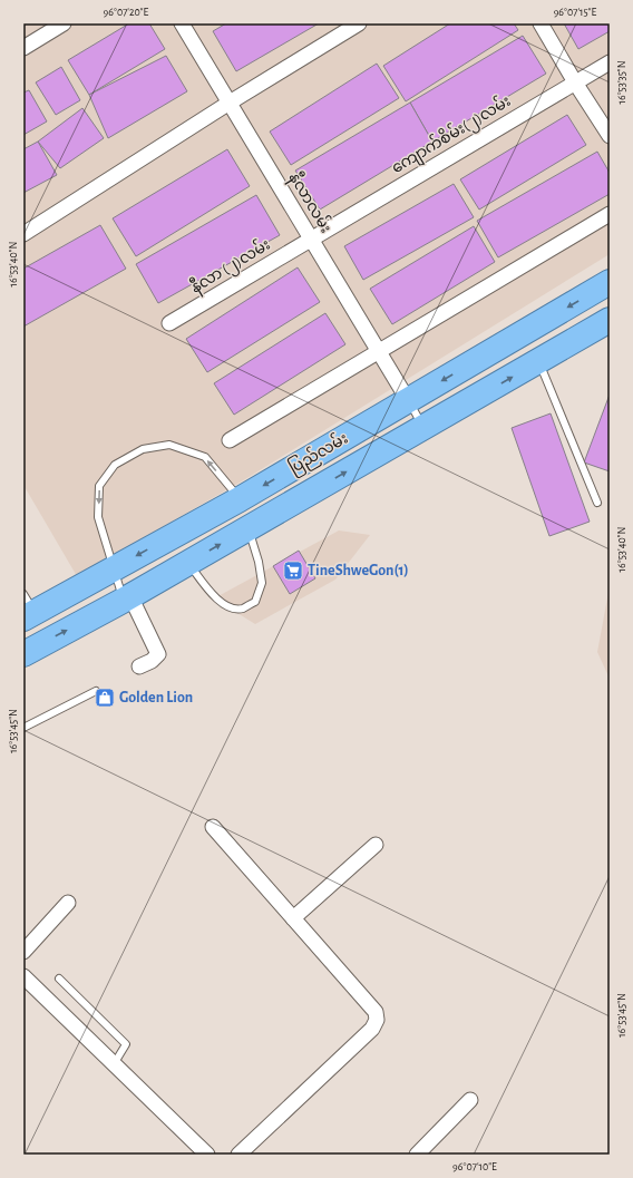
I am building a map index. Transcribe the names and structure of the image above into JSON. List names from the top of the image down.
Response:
{
  "streets": {
    "highway": ["ပြည်လမ်း"],
    "street": ["ကျောက်စိမ်း(၂)လမ်း", "နီလာလမ်း", "နီလာ (၂)လမ်း"]
  },
  "crossings": [
    ["ကျောက်စိမ်း(၂)လမ်း", "နီလာလမ်း"],
    ["ကျောက်စိမ်း(၂)လမ်း", "နီလာ (၂)လမ်း"],
    ["နီလာလမ်း", "နီလာ (၂)လမ်း"],
    ["နီလာလမ်း", "ပြည်လမ်း"]
  ],
  "places": {
    "supermarket": ["TineShweGon(1)"],
    "shop": ["Golden Lion"]
  },
  "coordinates": [
    "96°07'20\"E",
    "96°07'15\"E",
    "16°53'35\"N",
    "16°53'40\"N",
    "16°53'45\"N",
    "96°07'10\"E"
  ]
}
